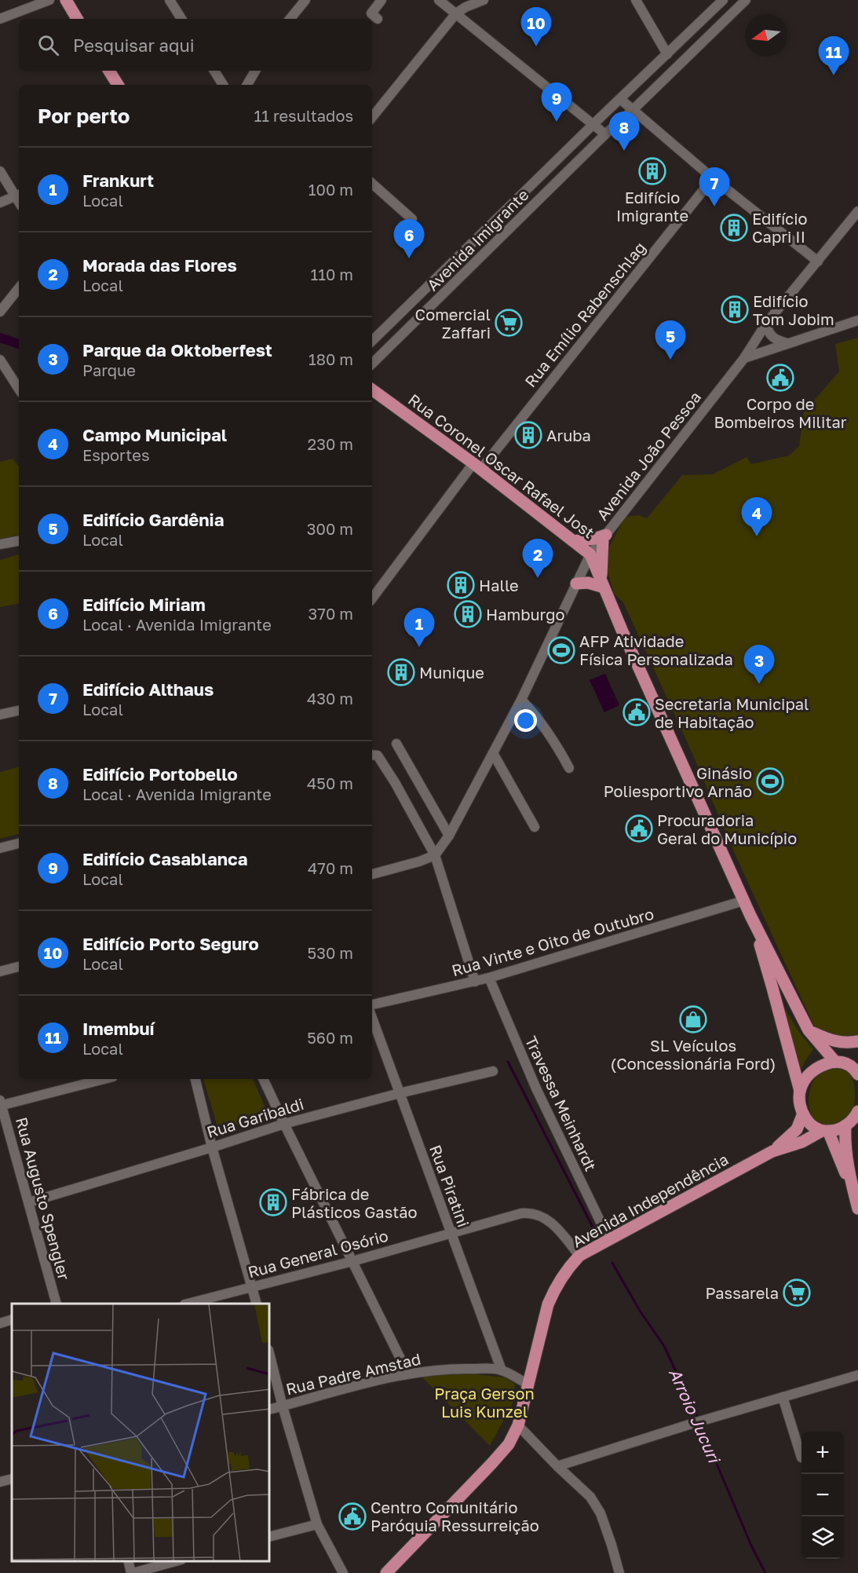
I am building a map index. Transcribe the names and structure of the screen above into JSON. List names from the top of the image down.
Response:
{
  "streets": {
    "main road": ["Rua Coronel Oscar Rafael Jost", "Avenida Independência"],
    "street": [
      "Avenida Imigrante",
      "Rua Emílio Rabenschlag",
      "Avenida João Pessoa",
      "Rua Vinte e Oito de Outubro",
      "Travessa Meinhardt",
      "Rua Garibaldi",
      "Rua Piratini",
      "Rua Augusto Spengler",
      "Rua General Osório",
      "Rua Padre Amstad"
    ]
  },
  "crossings": [
    ["Rua Emílio Rabenschlag", "Rua Coronel Oscar Rafael Jost"],
    ["Avenida João Pessoa", "Rua Coronel Oscar Rafael Jost"],
    ["Rua Coronel Oscar Rafael Jost", "Rua Vinte e Oito de Outubro"],
    ["Rua Vinte e Oito de Outubro", "Travessa Meinhardt"],
    ["Travessa Meinhardt", "Avenida Independência"],
    ["Rua Garibaldi", "Rua Piratini"],
    ["Rua Garibaldi", "Rua Augusto Spengler"],
    ["Rua Piratini", "Rua General Osório"],
    ["Rua Piratini", "Rua Padre Amstad"],
    ["Avenida Independência", "Rua General Osório"],
    ["Avenida Independência", "Rua Padre Amstad"]
  ],
  "water": ["Arroio Jucuri"],
  "parks": ["Praça Gerson Luis Kunzel"],
  "places": {
    "building": [
      "Edifício Imigrante",
      "Edifício Capri II",
      "Edifício Tom Jobim",
      "Aruba",
      "Halle",
      "Hamburgo",
      "Munique",
      "Fábrica de Plásticos Gastão"
    ],
    "supermarket": ["Comercial Zaffari", "Passarela"],
    "public building": [
      "Corpo de Bombeiros Militar",
      "Secretaria Municipal de Habitação",
      "Procuradoria Geral do Município",
      "Centro Comunitário Paróquia Ressurreição"
    ],
    "sports": ["AFP Atividade Física Personalizada", "Ginásio Poliesportivo Arnão"],
    "shop": ["SL Veículos (Concessionária Ford)"]
  },
  "north": "left",
  "page": {
    "pins": [
      "10",
      "11",
      "9",
      "8",
      "7",
      "6",
      "5",
      "4",
      "2",
      "1",
      "3"
    ],
    "search": "Pesquisar aqui",
    "heading": ["Por perto", "11 resultados"],
    "list": [
      {
        "mark": "1",
        "name": "Frankurt",
        "note": "Local",
        "value": "100 m"
      },
      {
        "mark": "2",
        "name": "Morada das Flores",
        "note": "Local",
        "value": "110 m"
      },
      {
        "mark": "3",
        "name": "Parque da Oktoberfest",
        "note": "Parque",
        "value": "180 m"
      },
      {
        "mark": "4",
        "name": "Campo Municipal",
        "note": "Esportes",
        "value": "230 m"
      },
      {
        "mark": "5",
        "name": "Edifício Gardênia",
        "note": "Local",
        "value": "300 m"
      },
      {
        "mark": "6",
        "name": "Edifício Miriam",
        "note": "Local · Avenida Imigrante",
        "value": "370 m"
      },
      {
        "mark": "7",
        "name": "Edifício Althaus",
        "note": "Local",
        "value": "430 m"
      },
      {
        "mark": "8",
        "name": "Edifício Portobello",
        "note": "Local · Avenida Imigrante",
        "value": "450 m"
      },
      {
        "mark": "9",
        "name": "Edifício Casablanca",
        "note": "Local",
        "value": "470 m"
      },
      {
        "mark": "10",
        "name": "Edifício Porto Seguro",
        "note": "Local",
        "value": "530 m"
      },
      {
        "mark": "11",
        "name": "Imembuí",
        "note": "Local",
        "value": "560 m"
      }
    ],
    "map_buttons": ["+", "−"]
  }
}
